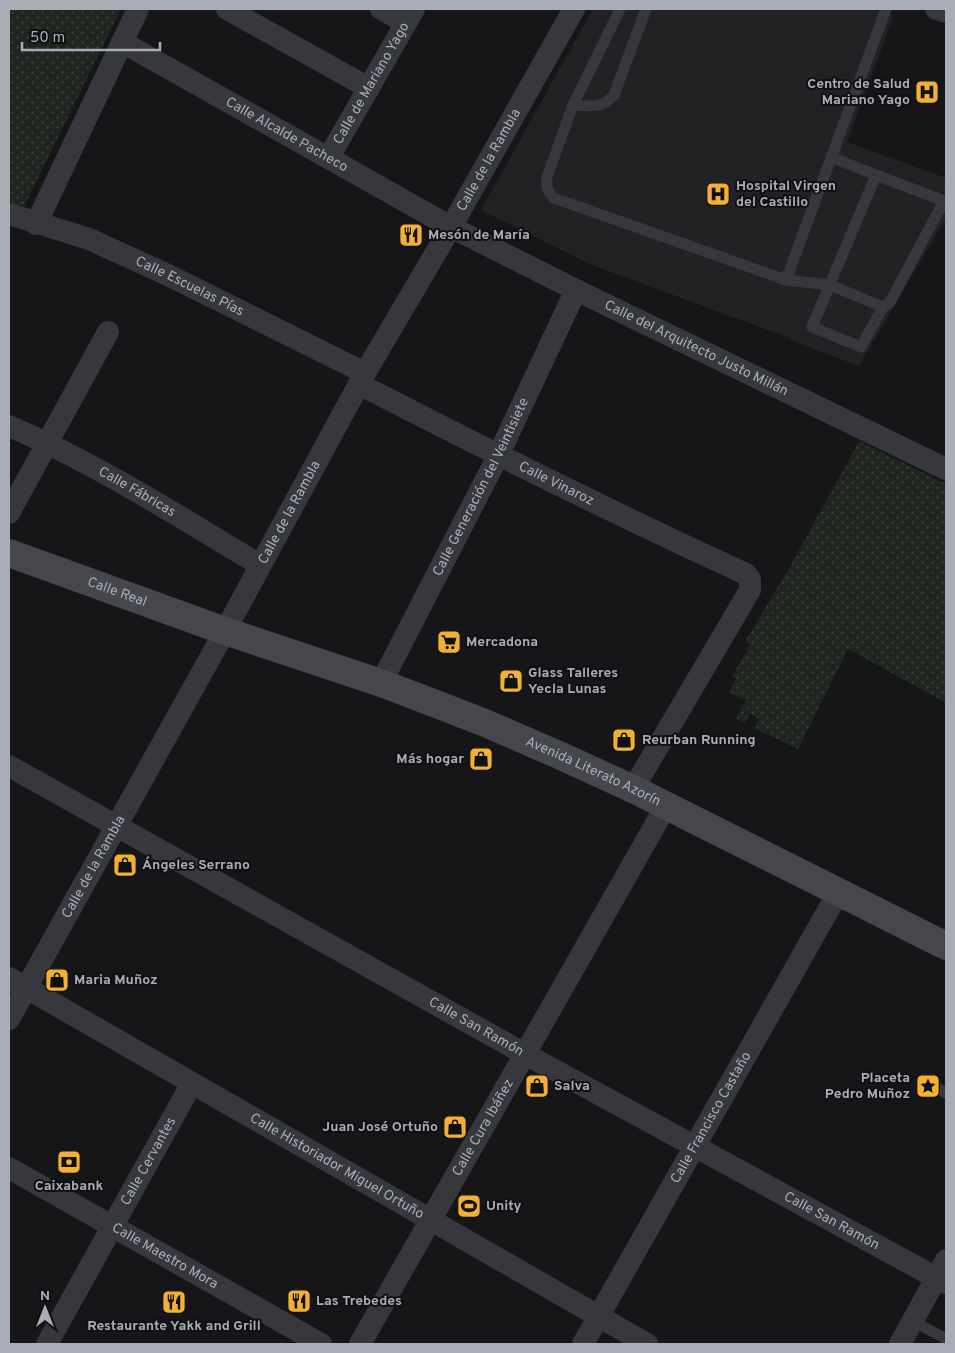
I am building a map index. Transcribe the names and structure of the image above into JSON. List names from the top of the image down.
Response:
{
  "streets": {
    "main road": ["Calle Real", "Avenida Literato Azorín"],
    "street": [
      "Calle de Mariano Yago",
      "Calle Alcalde Pacheco",
      "Calle de la Rambla",
      "Calle Escuelas Pías",
      "Calle del Arquitecto Justo Millán",
      "Calle Vinaroz",
      "Calle Generación del Veintisiete",
      "Calle Fábricas",
      "Calle San Ramón",
      "Calle Francisco Castaño",
      "Calle Cura Ibáñez",
      "Calle Cervantes",
      "Calle Historiador Miguel Ortuño",
      "Calle Maestro Mora"
    ]
  },
  "crossings": [
    ["Calle de Mariano Yago", "Calle Alcalde Pacheco"],
    ["Calle Alcalde Pacheco", "Calle de la Rambla"],
    ["Calle Alcalde Pacheco", "Calle del Arquitecto Justo Millán"],
    ["Calle de la Rambla", "Calle Escuelas Pías"],
    ["Calle de la Rambla", "Calle del Arquitecto Justo Millán"],
    ["Calle de la Rambla", "Calle Vinaroz"],
    ["Calle de la Rambla", "Calle Fábricas"],
    ["Calle de la Rambla", "Calle Real"],
    ["Calle de la Rambla", "Avenida Literato Azorín"],
    ["Calle de la Rambla", "Calle San Ramón"],
    ["Calle de la Rambla", "Calle Historiador Miguel Ortuño"],
    ["Calle Escuelas Pías", "Calle Vinaroz"],
    ["Calle del Arquitecto Justo Millán", "Calle Generación del Veintisiete"],
    ["Calle Vinaroz", "Calle Generación del Veintisiete"],
    ["Calle Vinaroz", "Avenida Literato Azorín"],
    ["Calle Generación del Veintisiete", "Avenida Literato Azorín"],
    ["Calle Real", "Avenida Literato Azorín"],
    ["Avenida Literato Azorín", "Calle Francisco Castaño"],
    ["Avenida Literato Azorín", "Calle Cura Ibáñez"],
    ["Calle San Ramón", "Calle Francisco Castaño"],
    ["Calle San Ramón", "Calle Cura Ibáñez"],
    ["Calle Francisco Castaño", "Calle Historiador Miguel Ortuño"],
    ["Calle Cura Ibáñez", "Calle Historiador Miguel Ortuño"],
    ["Calle Cervantes", "Calle Historiador Miguel Ortuño"],
    ["Calle Cervantes", "Calle Maestro Mora"]
  ],
  "places": {
    "hospital": ["Centro de Salud Mariano Yago", "Hospital Virgen del Castillo"],
    "restaurant": ["Mesón de María", "Las Trebedes", "Restaurante Yakk and Grill"],
    "supermarket": ["Mercadona"],
    "shop": [
      "Glass Talleres Yecla Lunas",
      "Reurban Running",
      "Más hogar",
      "Ángeles Serrano",
      "Maria Muñoz",
      "Salva",
      "Juan José Ortuño"
    ],
    "place": ["Placeta Pedro Muñoz"],
    "bank": ["Caixabank"],
    "sports": ["Unity"]
  },
  "scale_bar": "50 m",
  "north": "top"
}
